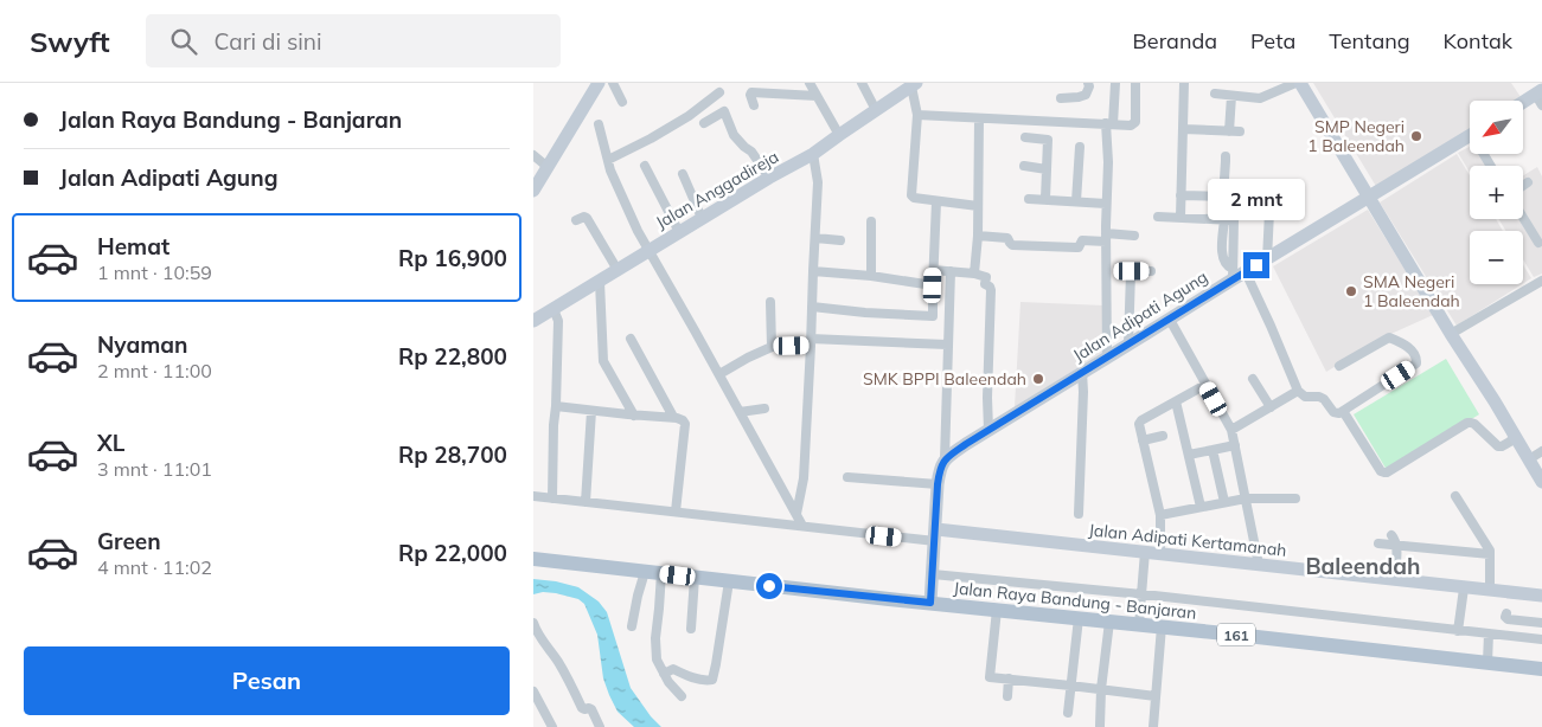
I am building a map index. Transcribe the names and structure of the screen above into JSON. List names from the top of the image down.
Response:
{
  "streets": {
    "main road": [
      "Jalan Anggadireja",
      "Jalan Adipati Agung",
      "Jalan Adipati Kertamanah",
      "Jalan Raya Bandung - Banjaran",
      "161"
    ]
  },
  "districts": ["Baleendah"],
  "places": ["SMP Negeri 1 Baleendah", "SMA Negeri 1 Baleendah", "SMK BPPI Baleendah"],
  "north": "bottom left",
  "page": {
    "header": "Swyft",
    "search": "Cari di sini",
    "nav": [
      "Beranda",
      "Peta",
      "Tentang",
      "Kontak"
    ],
    "banner": ["Jalan Raya Bandung - Banjaran", "Jalan Adipati Agung"],
    "map_buttons": ["+", "−"],
    "bubble": "2 mnt",
    "list": [
      {
        "name": "Hemat",
        "note": "1 mnt · 10:59",
        "value": "Rp 16,900"
      },
      {
        "name": "Nyaman",
        "note": "2 mnt · 11:00",
        "value": "Rp 22,800"
      },
      {
        "name": "XL",
        "note": "3 mnt · 11:01",
        "value": "Rp 28,700"
      },
      {
        "name": "Green",
        "note": "4 mnt · 11:02",
        "value": "Rp 22,000"
      }
    ],
    "buttons": "Pesan"
  }
}
